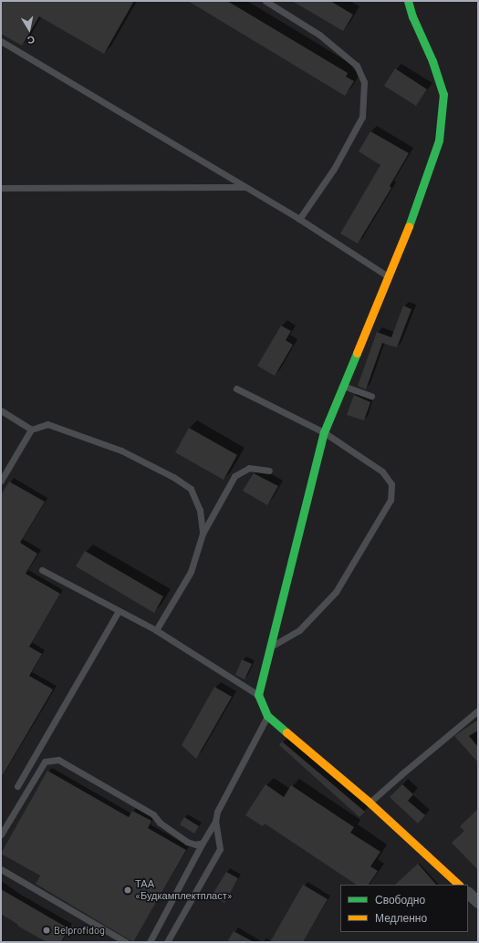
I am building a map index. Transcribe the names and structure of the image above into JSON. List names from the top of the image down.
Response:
{
  "places": ["ТАА «Будкамплектпласт»", "Belprofidog"],
  "legend": ["Свободно", "Медленно"],
  "north": "bottom"
}
